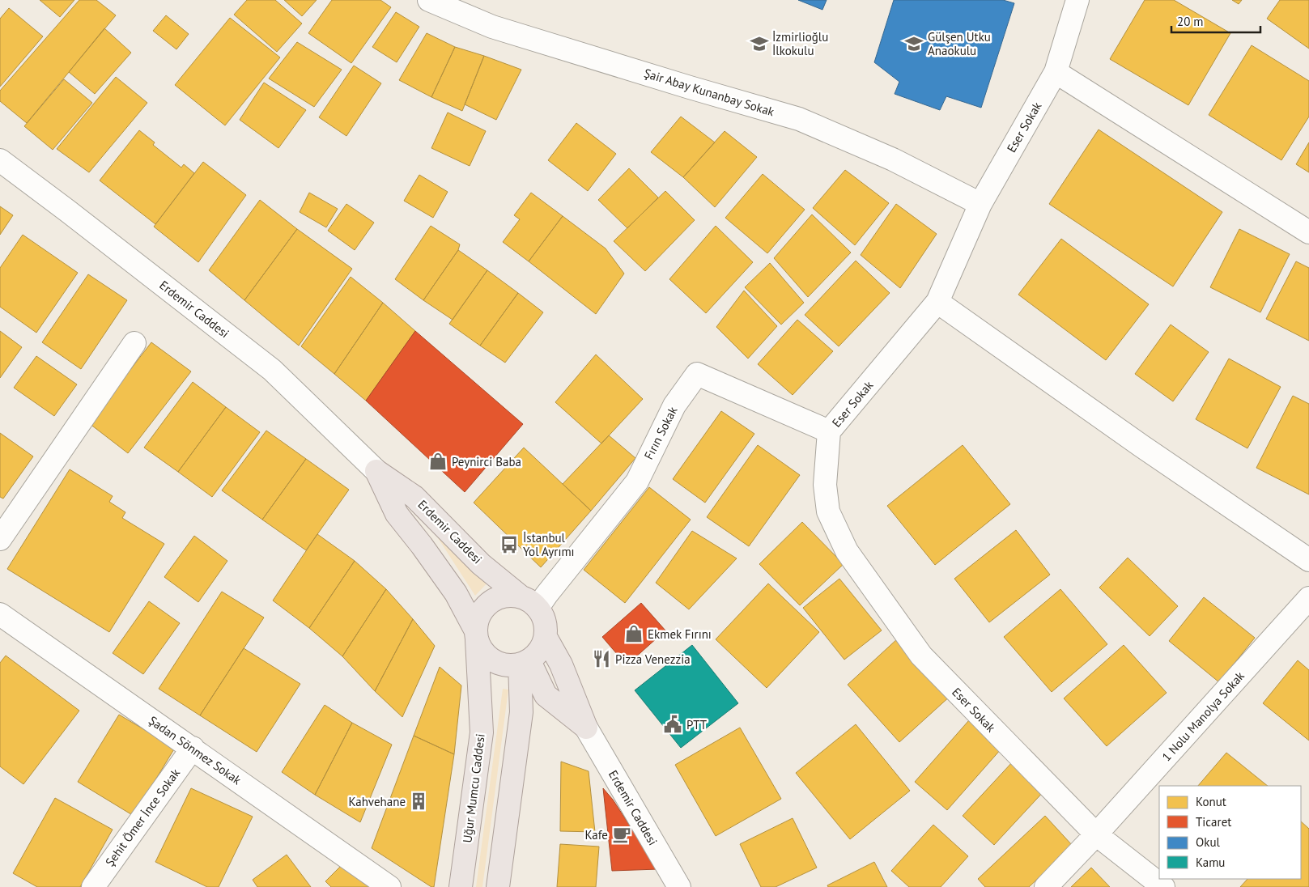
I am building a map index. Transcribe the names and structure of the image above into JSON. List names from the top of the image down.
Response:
{
  "streets": {
    "main road": ["Erdemir Caddesi", "Uğur Mumcu Caddesi"],
    "street": [
      "Şair Abay Kunanbay Sokak",
      "Eser Sokak",
      "Fırın Sokak",
      "1 Nolu Manolya Sokak",
      "Şadan Sönmez Sokak",
      "Şehit Ömer İnce Sokak"
    ]
  },
  "crossings": [
    ["Şair Abay Kunanbay Sokak", "Eser Sokak"],
    ["Eser Sokak", "Fırın Sokak"],
    ["Eser Sokak", "1 Nolu Manolya Sokak"],
    ["Erdemir Caddesi", "Fırın Sokak"],
    ["Erdemir Caddesi", "Uğur Mumcu Caddesi"],
    ["Fırın Sokak", "Uğur Mumcu Caddesi"],
    ["Şadan Sönmez Sokak", "Şehit Ömer İnce Sokak"]
  ],
  "places": {
    "school or university": ["İzmirlioğlu İlkokulu", "Gülşen Utku Anaokulu"],
    "shop": ["Peynirci Baba", "Ekmek Fırını"],
    "bus stop": ["İstanbul Yol Ayrımı"],
    "restaurant": ["Pizza Venezzia"],
    "public building": ["PTT"],
    "building": ["Kahvehane"],
    "cafe": ["Kafe"]
  },
  "legend": [
    "Konut",
    "Ticaret",
    "Okul",
    "Kamu"
  ],
  "scale_bar": "20 m"
}
